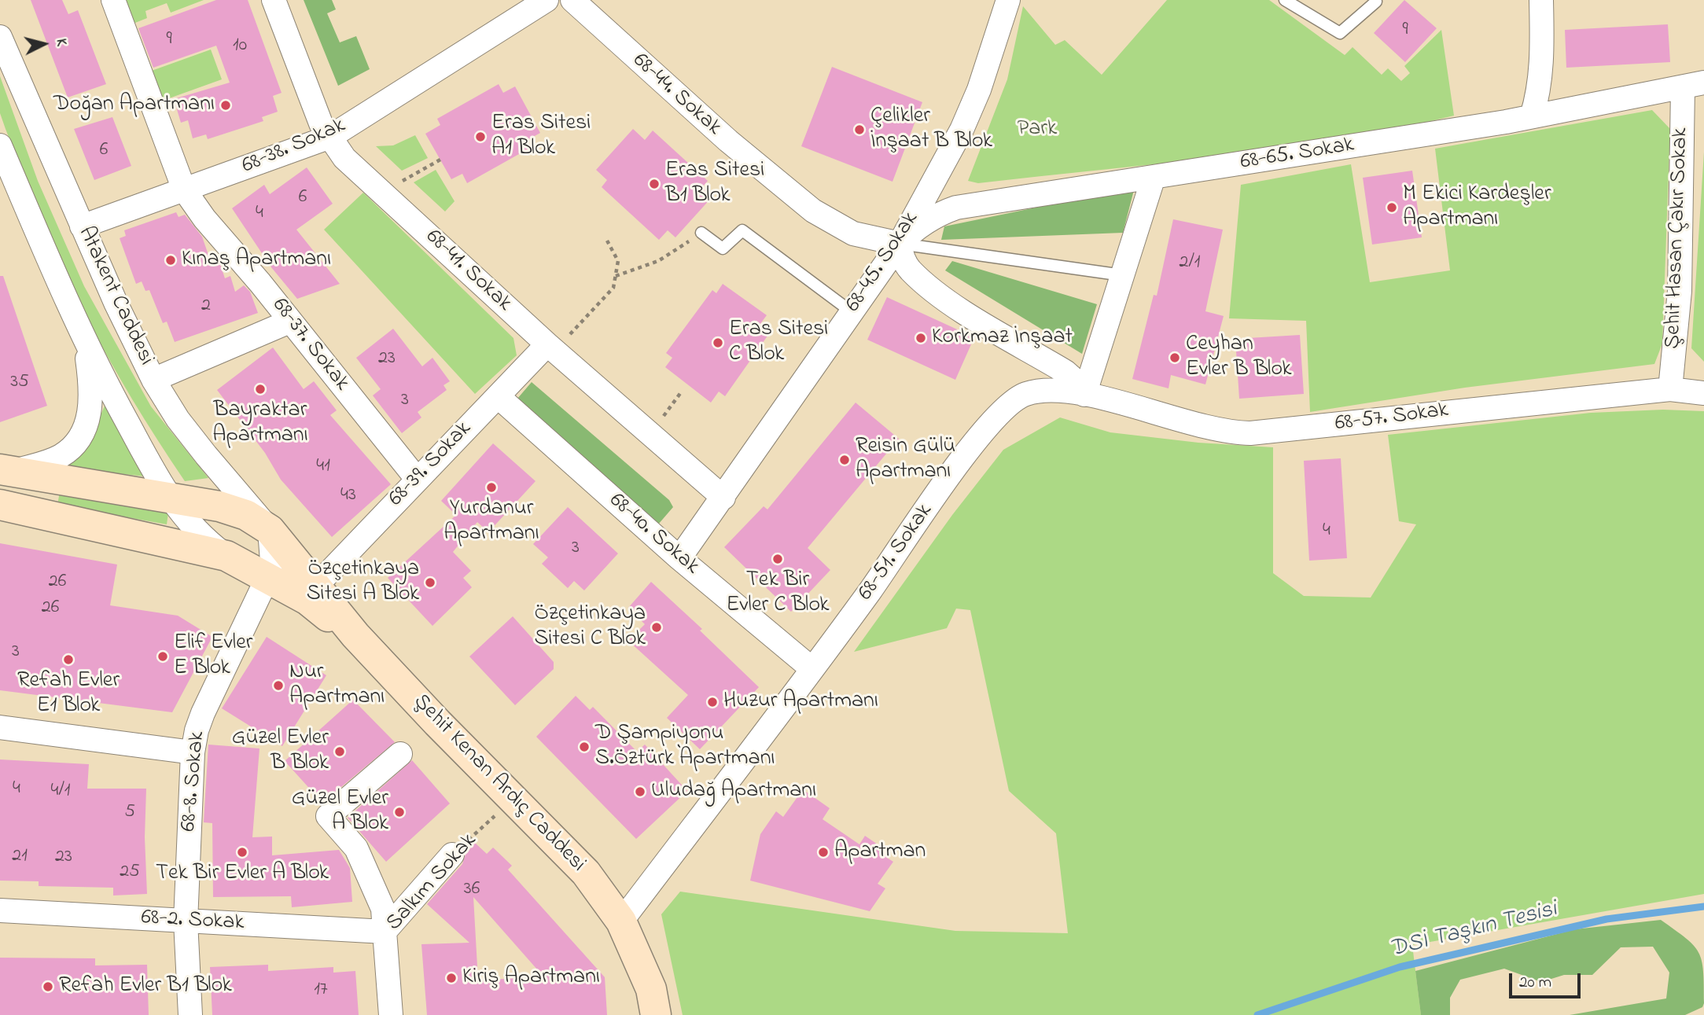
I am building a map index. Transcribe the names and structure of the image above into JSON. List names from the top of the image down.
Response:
{
  "streets": {
    "street": [
      "68-44. Sokak",
      "68-38. Sokak",
      "68-65. Sokak",
      "Şehit Hasan Çakır Sokak",
      "68-45. Sokak",
      "68-41. Sokak",
      "Atakent Caddesi",
      "68-37. Sokak",
      "68-57. Sokak",
      "68-39. Sokak",
      "68-40. Sokak",
      "68-51. Sokak",
      "68-8. Sokak",
      "Şehit Kenan Ardıç Caddesi",
      "Salkım Sokak",
      "68-2. Sokak"
    ]
  },
  "crossings": [
    ["68-44. Sokak", "68-65. Sokak"],
    ["68-44. Sokak", "68-45. Sokak"],
    ["68-38. Sokak", "68-41. Sokak"],
    ["68-38. Sokak", "Atakent Caddesi"],
    ["68-38. Sokak", "68-37. Sokak"],
    ["68-65. Sokak", "Şehit Hasan Çakır Sokak"],
    ["68-65. Sokak", "68-45. Sokak"],
    ["Şehit Hasan Çakır Sokak", "68-57. Sokak"],
    ["68-45. Sokak", "68-41. Sokak"],
    ["68-45. Sokak", "68-40. Sokak"],
    ["68-41. Sokak", "68-39. Sokak"],
    ["Atakent Caddesi", "68-8. Sokak"],
    ["Atakent Caddesi", "Şehit Kenan Ardıç Caddesi"],
    ["68-37. Sokak", "68-39. Sokak"],
    ["68-57. Sokak", "68-51. Sokak"],
    ["68-39. Sokak", "68-40. Sokak"],
    ["68-39. Sokak", "Şehit Kenan Ardıç Caddesi"],
    ["68-40. Sokak", "68-51. Sokak"],
    ["68-51. Sokak", "Şehit Kenan Ardıç Caddesi"],
    ["68-8. Sokak", "Şehit Kenan Ardıç Caddesi"],
    ["68-8. Sokak", "68-2. Sokak"],
    ["Şehit Kenan Ardıç Caddesi", "Salkım Sokak"],
    ["Salkım Sokak", "68-2. Sokak"]
  ],
  "water": ["DSİ Taşkın Tesisi"],
  "parks": ["Park"],
  "places": [
    "Doğan Apartmanı",
    "Çelikler İnşaat B Blok",
    "Eras Sitesi A1 Blok",
    "Eras Sitesi B1 Blok",
    "M Ekici Kardeşler Apartmanı",
    "Kınaş Apartmanı",
    "Korkmaz İnşaat",
    "Eras Sitesi C Blok",
    "Ceyhan Evler B Blok",
    "Bayraktar Apartmanı",
    "Reisin Gülü Apartmanı",
    "Yurdanur Apartmanı",
    "Tek Bir Evler C Blok",
    "Özçetinkaya Sitesi A Blok",
    "Özçetinkaya Sitesi C Blok",
    "Elif Evler E Blok",
    "Refah Evler E1 Blok",
    "Nur Apartmanı",
    "Huzur Apartmanı",
    "D Şampiyonu S.Öztürk Apartmanı",
    "Güzel Evler B Blok",
    "Uludağ Apartmanı",
    "Güzel Evler A Blok",
    "Tek Bir Evler A Blok",
    "Apartman",
    "Kiriş Apartmanı",
    "Refah Evler B1 Blok"
  ],
  "house_numbers": [
    "9",
    "9",
    "10",
    "6",
    "6",
    "4",
    "2/1",
    "2",
    "23",
    "35",
    "3",
    "41",
    "43",
    "4",
    "3",
    "26",
    "26",
    "3",
    "4",
    "4/1",
    "5",
    "21",
    "23",
    "25",
    "36",
    "17"
  ],
  "scale_bar": "20 m",
  "north": "right"
}
